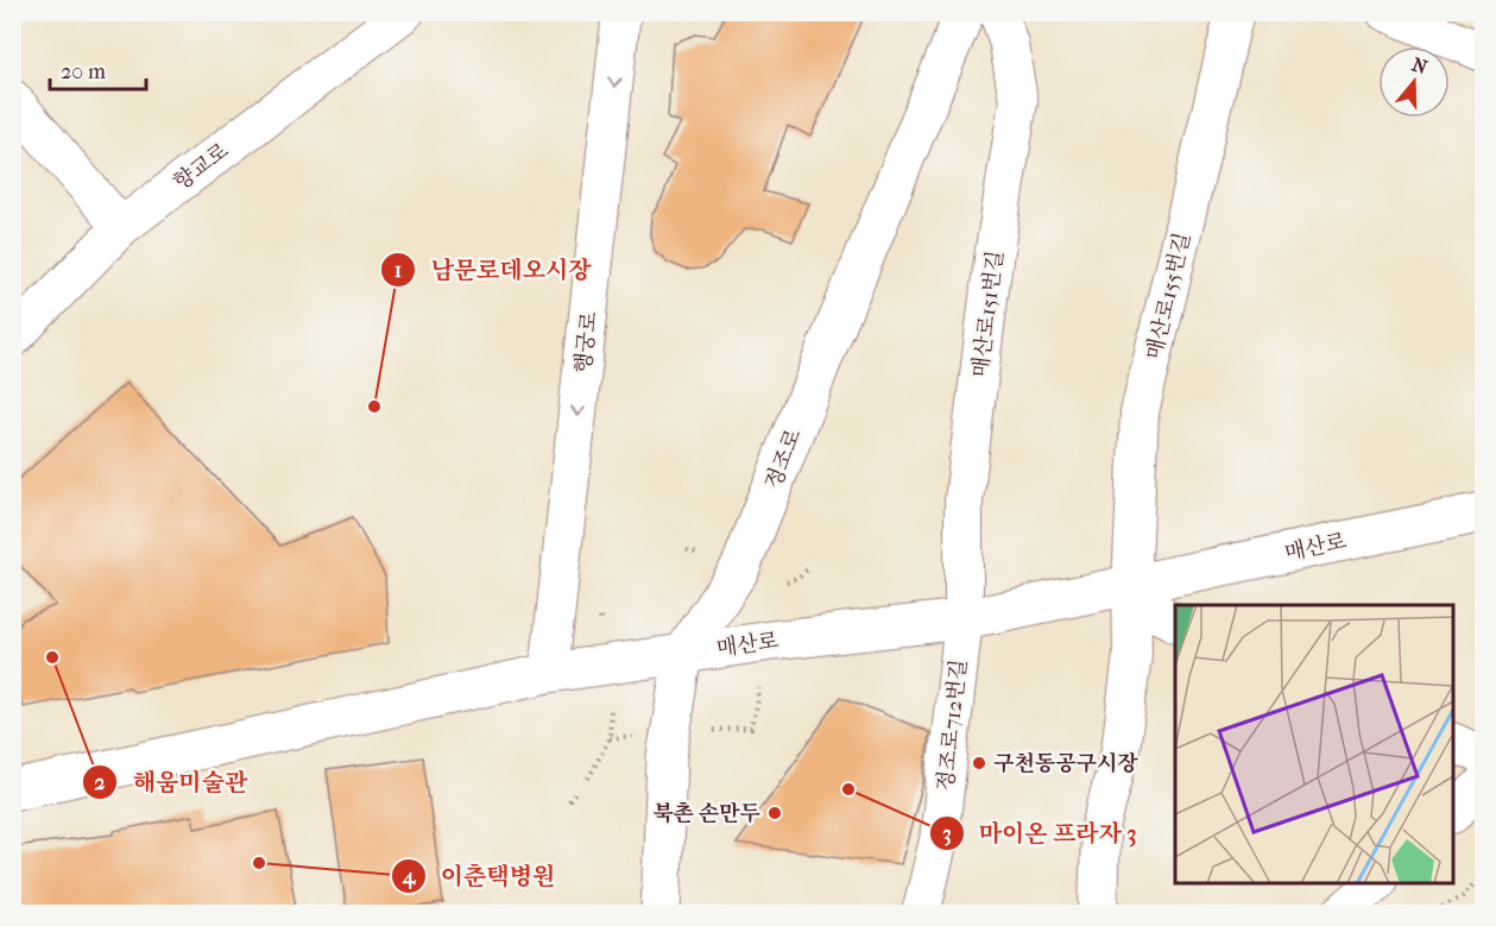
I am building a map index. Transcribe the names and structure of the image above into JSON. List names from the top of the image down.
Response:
{
  "streets": {
    "main road": ["정조로", "매산로"],
    "street": [
      "향교로",
      "매산로155번길",
      "매산로151번길",
      "행궁로",
      "정조로712번길"
    ]
  },
  "crossings": [
    ["매산로155번길", "매산로"],
    ["매산로151번길", "매산로"],
    ["매산로151번길", "정조로712번길"],
    ["행궁로", "매산로"],
    ["정조로", "매산로"],
    ["매산로", "정조로712번길"]
  ],
  "one_way": ["행궁로"],
  "places": [
    "남문로데오시장",
    "해움미술관",
    "구천동공구시장",
    "마이온 프라자 3",
    "북촌 손만두",
    "이춘택병원"
  ],
  "scale_bar": "20 m",
  "north": "top"
}
